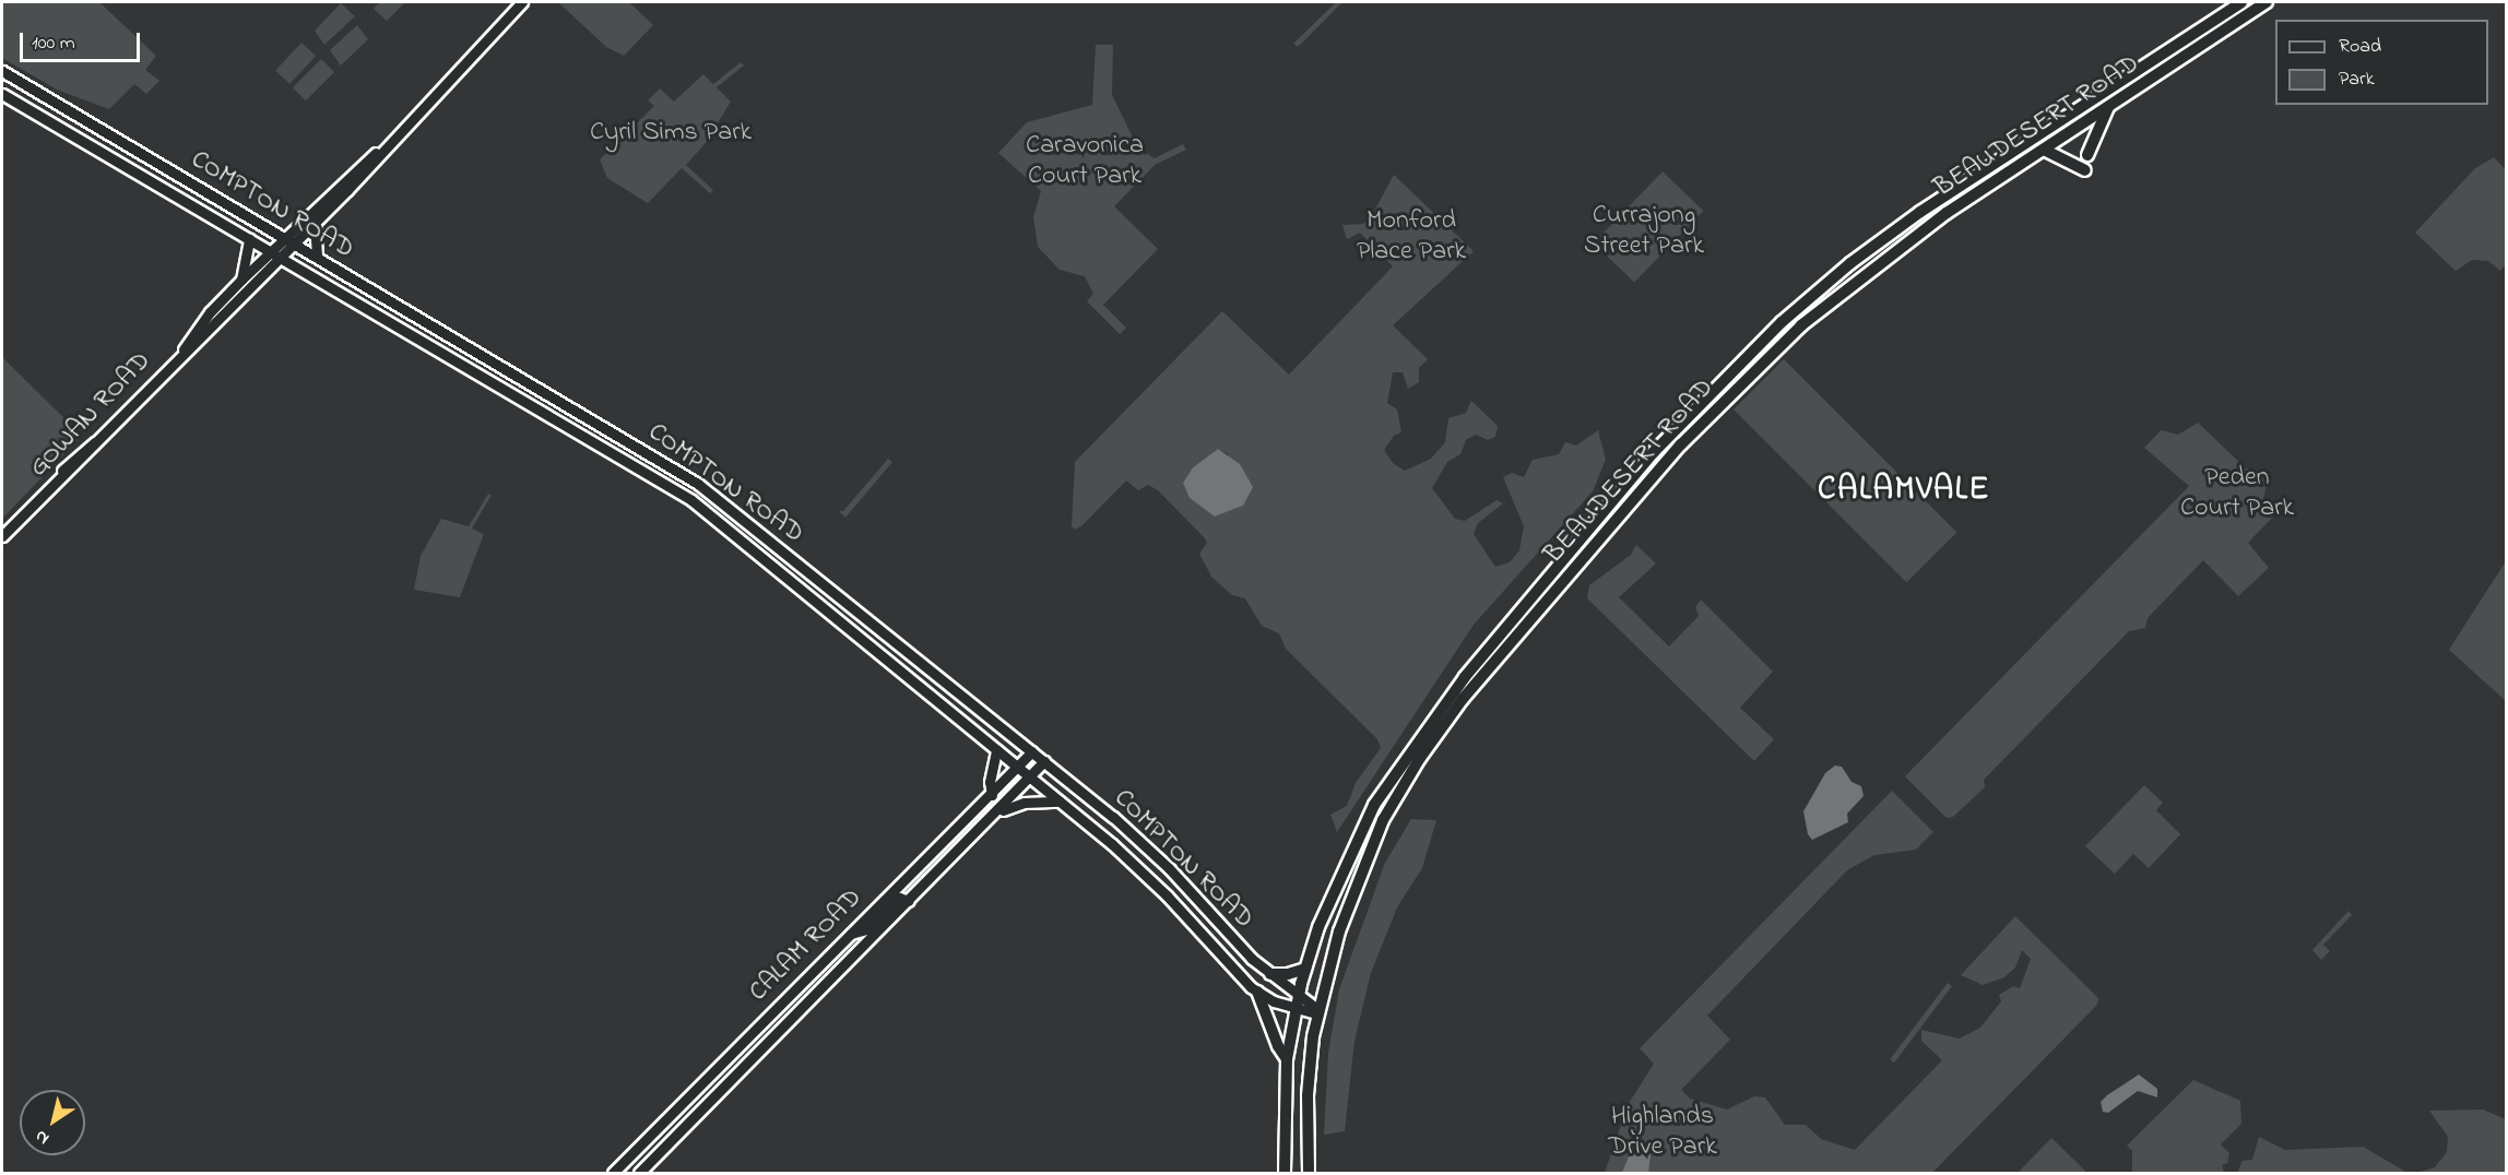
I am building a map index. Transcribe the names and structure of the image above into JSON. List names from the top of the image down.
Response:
{
  "streets": {
    "highway": ["BEAUDESERT ROAD"],
    "main road": ["COMPTON ROAD", "GOWAN ROAD", "CALAM ROAD"]
  },
  "crossings": [
    ["BEAUDESERT ROAD", "COMPTON ROAD"],
    ["COMPTON ROAD", "GOWAN ROAD"],
    ["COMPTON ROAD", "CALAM ROAD"]
  ],
  "districts": ["CALAMVALE"],
  "parks": [
    "Cyril Sims Park",
    "Caravonica Court Park",
    "Currajong Street Park",
    "Monford Place Park",
    "Peden Court Park",
    "Highlands Drive Park"
  ],
  "legend": ["Road", "Park"],
  "scale_bar": "100 m",
  "north": "bottom left"
}
